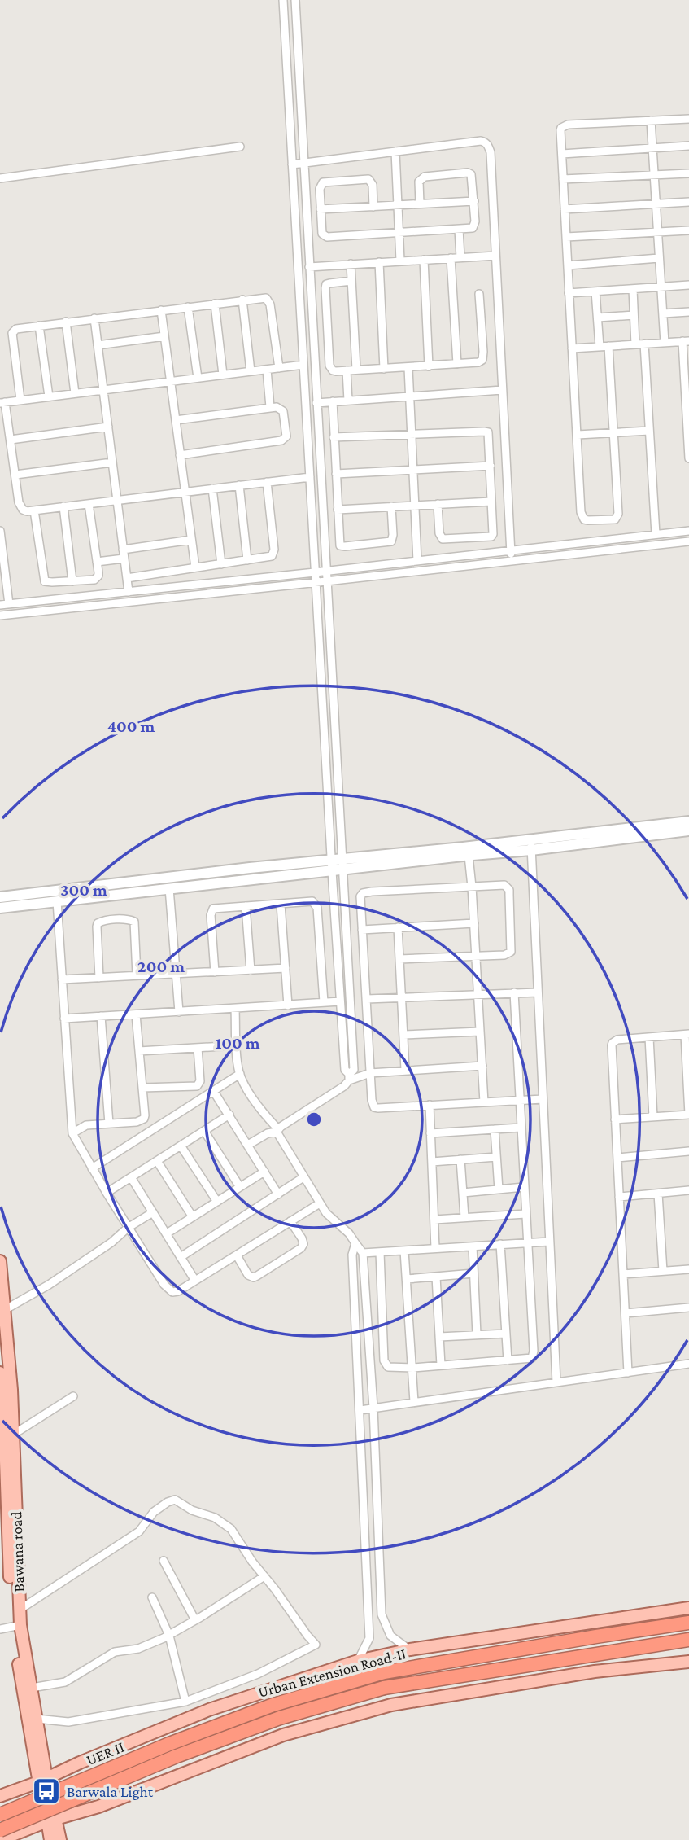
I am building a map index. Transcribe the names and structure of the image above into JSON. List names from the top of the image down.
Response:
{
  "streets": {
    "highway": ["Urban Extension Road-II"],
    "main road": ["Bawana road", "UER II"]
  },
  "crossings": [
    ["Bawana road", "UER II"]
  ],
  "places": {
    "bus stop": ["Barwala Light"]
  },
  "rings": [
    "400 m",
    "300 m",
    "200 m",
    "100 m"
  ]
}
